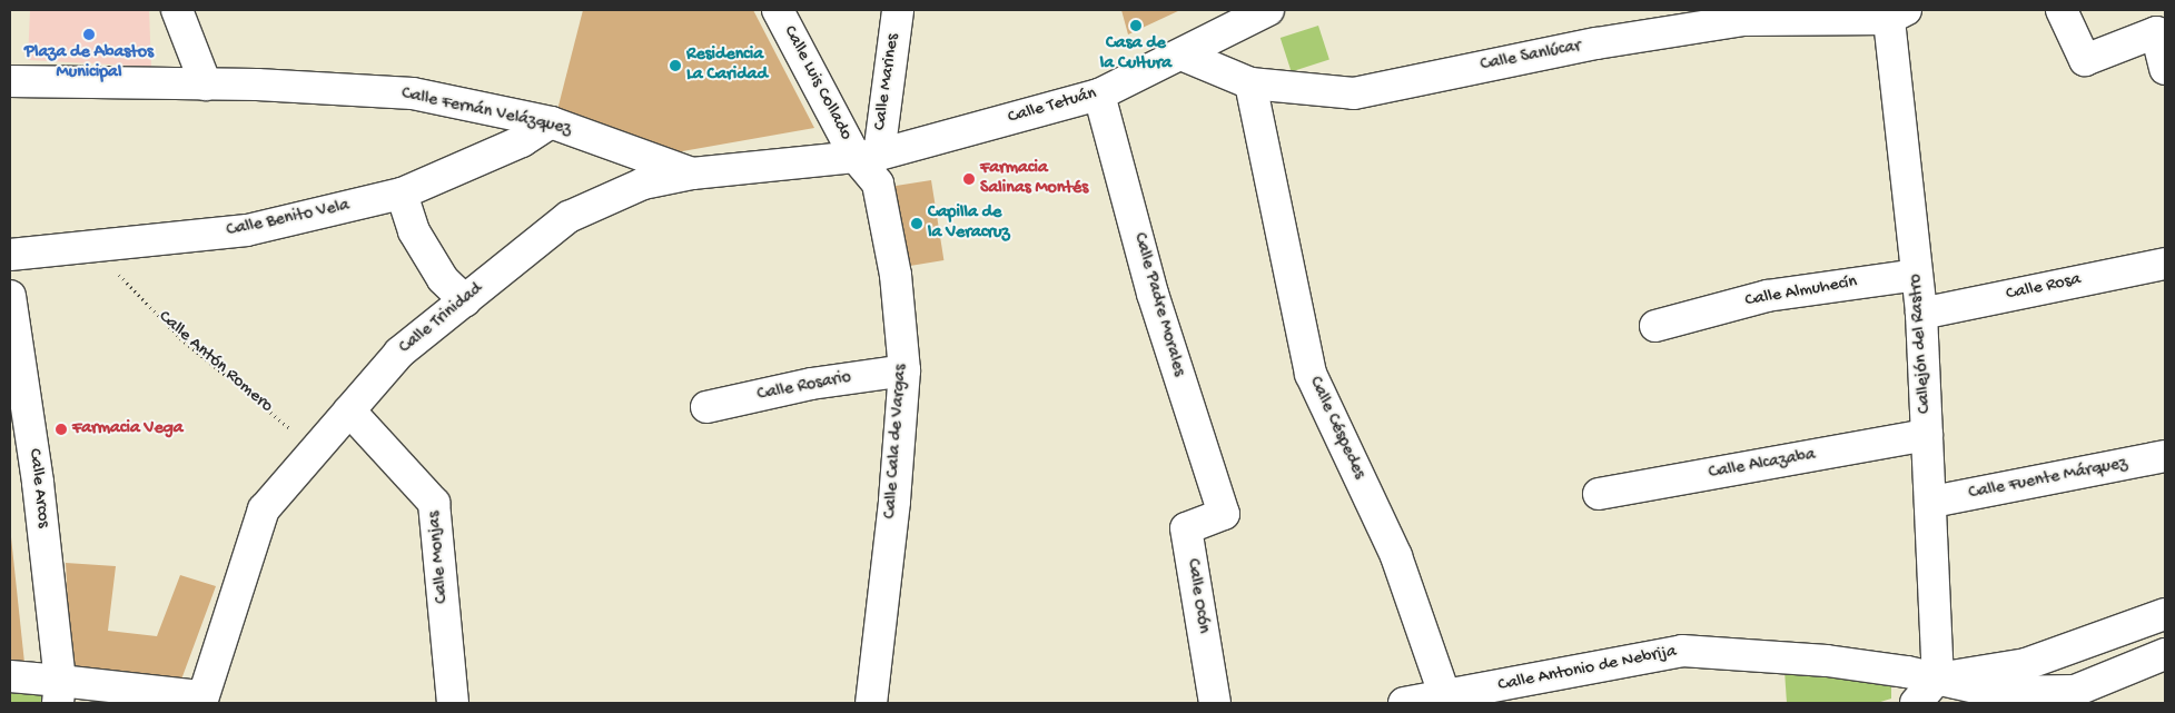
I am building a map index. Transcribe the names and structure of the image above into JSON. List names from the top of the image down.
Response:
{
  "streets": {
    "street": [
      "Calle Sanlúcar",
      "Calle Marines",
      "Calle Luis Collado",
      "Calle Tetuán",
      "Calle Fernán Velázquez",
      "Calle Benito Vela",
      "Calle Rosa",
      "Calle Almuhecín",
      "Calle Padre Morales",
      "Calle Trinidad",
      "Callejón del Rastro",
      "Calle Rosario",
      "Calle Céspedes",
      "Calle Cala de Vargas",
      "Calle Alcazaba",
      "Calle Fuente Márquez",
      "Calle Arcos",
      "Calle Monjas",
      "Calle Ocón",
      "Calle Antonio de Nebrija"
    ],
    "path": ["Calle Antón Romero"]
  },
  "crossings": [
    ["Calle Sanlúcar", "Calle Tetuán"],
    ["Calle Sanlúcar", "Callejón del Rastro"],
    ["Calle Sanlúcar", "Calle Céspedes"],
    ["Calle Marines", "Calle Luis Collado"],
    ["Calle Marines", "Calle Tetuán"],
    ["Calle Marines", "Calle Trinidad"],
    ["Calle Marines", "Calle Cala de Vargas"],
    ["Calle Luis Collado", "Calle Tetuán"],
    ["Calle Luis Collado", "Calle Trinidad"],
    ["Calle Luis Collado", "Calle Cala de Vargas"],
    ["Calle Tetuán", "Calle Padre Morales"],
    ["Calle Tetuán", "Calle Trinidad"],
    ["Calle Tetuán", "Calle Cala de Vargas"],
    ["Calle Fernán Velázquez", "Calle Benito Vela"],
    ["Calle Fernán Velázquez", "Calle Trinidad"],
    ["Calle Benito Vela", "Calle Antón Romero"],
    ["Calle Rosa", "Callejón del Rastro"],
    ["Calle Almuhecín", "Callejón del Rastro"],
    ["Calle Padre Morales", "Calle Ocón"],
    ["Calle Trinidad", "Calle Antón Romero"],
    ["Calle Trinidad", "Calle Cala de Vargas"],
    ["Calle Trinidad", "Calle Monjas"],
    ["Callejón del Rastro", "Calle Alcazaba"],
    ["Callejón del Rastro", "Calle Fuente Márquez"],
    ["Callejón del Rastro", "Calle Antonio de Nebrija"],
    ["Calle Rosario", "Calle Cala de Vargas"],
    ["Calle Céspedes", "Calle Antonio de Nebrija"]
  ],
  "places": [
    "Casa de la Cultura",
    "Plaza de Abastos Municipal",
    "Residencia La Caridad",
    "Farmacia Salinas Montés",
    "Capilla de la Veracruz",
    "Farmacia Vega"
  ]
}
